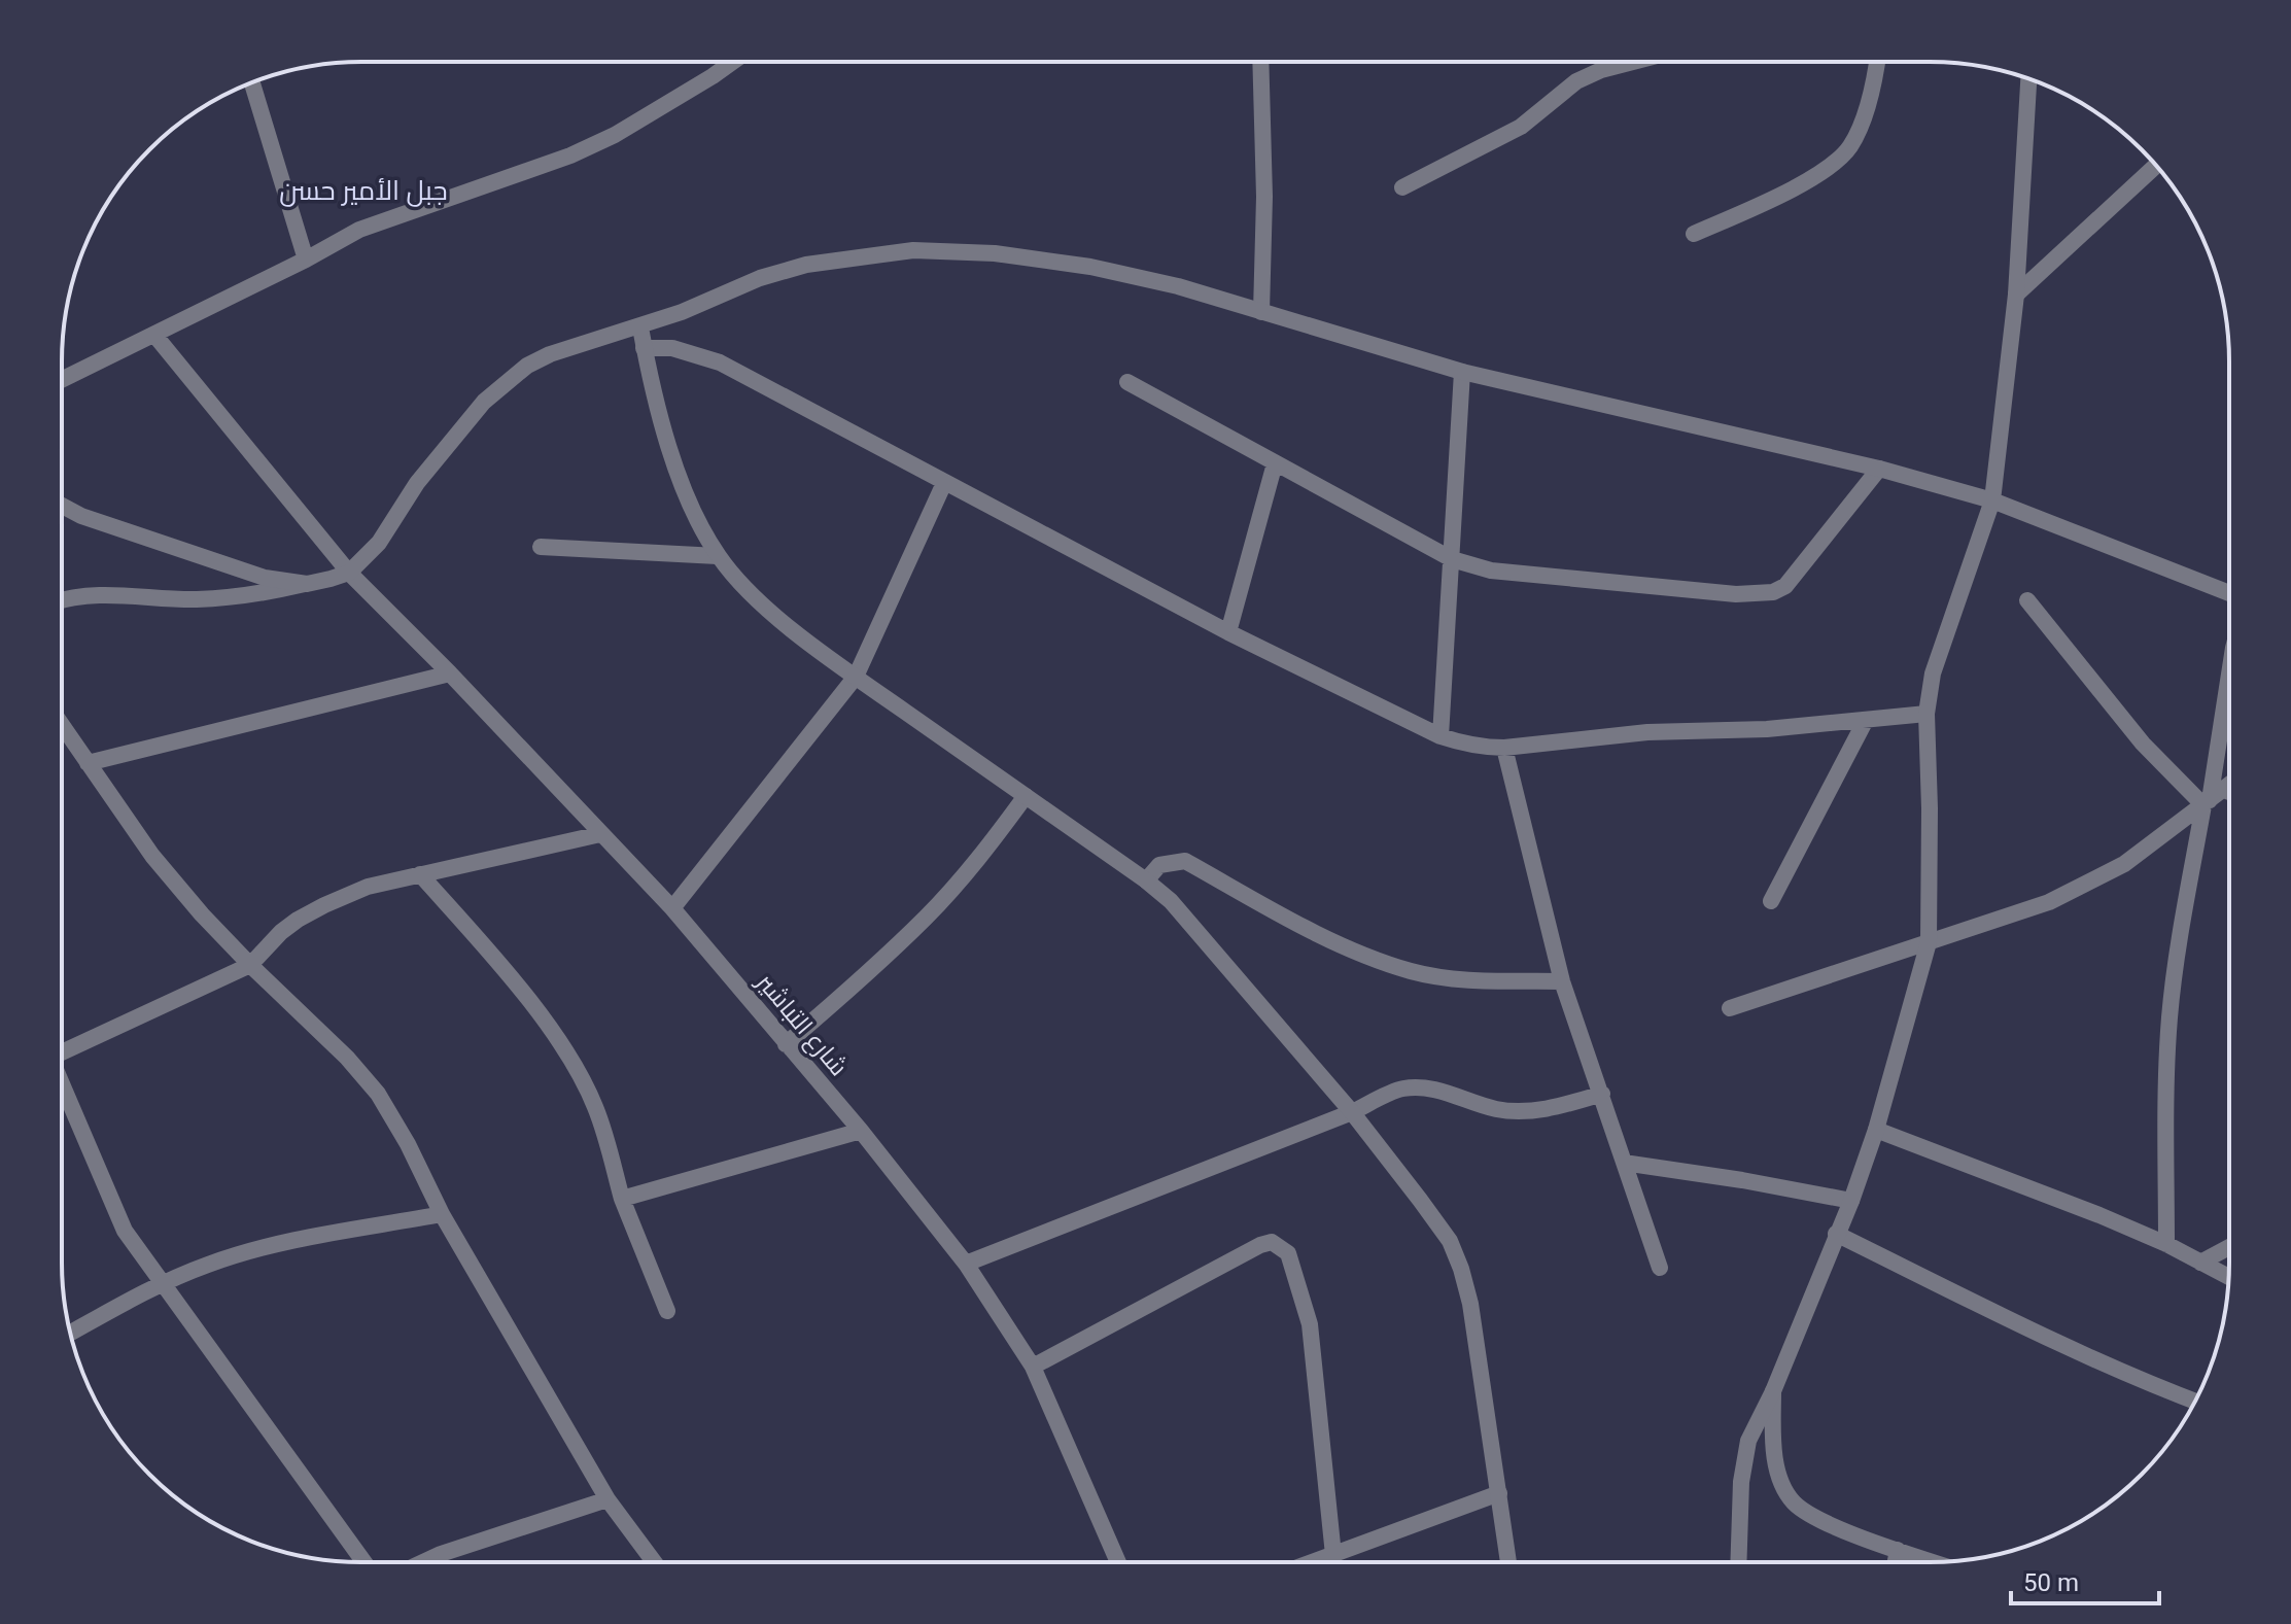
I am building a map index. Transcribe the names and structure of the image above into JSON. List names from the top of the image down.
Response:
{
  "streets": {
    "street": ["شارع التباشير"]
  },
  "districts": ["جبل الأمير حسن"],
  "scale_bar": "50 m"
}
